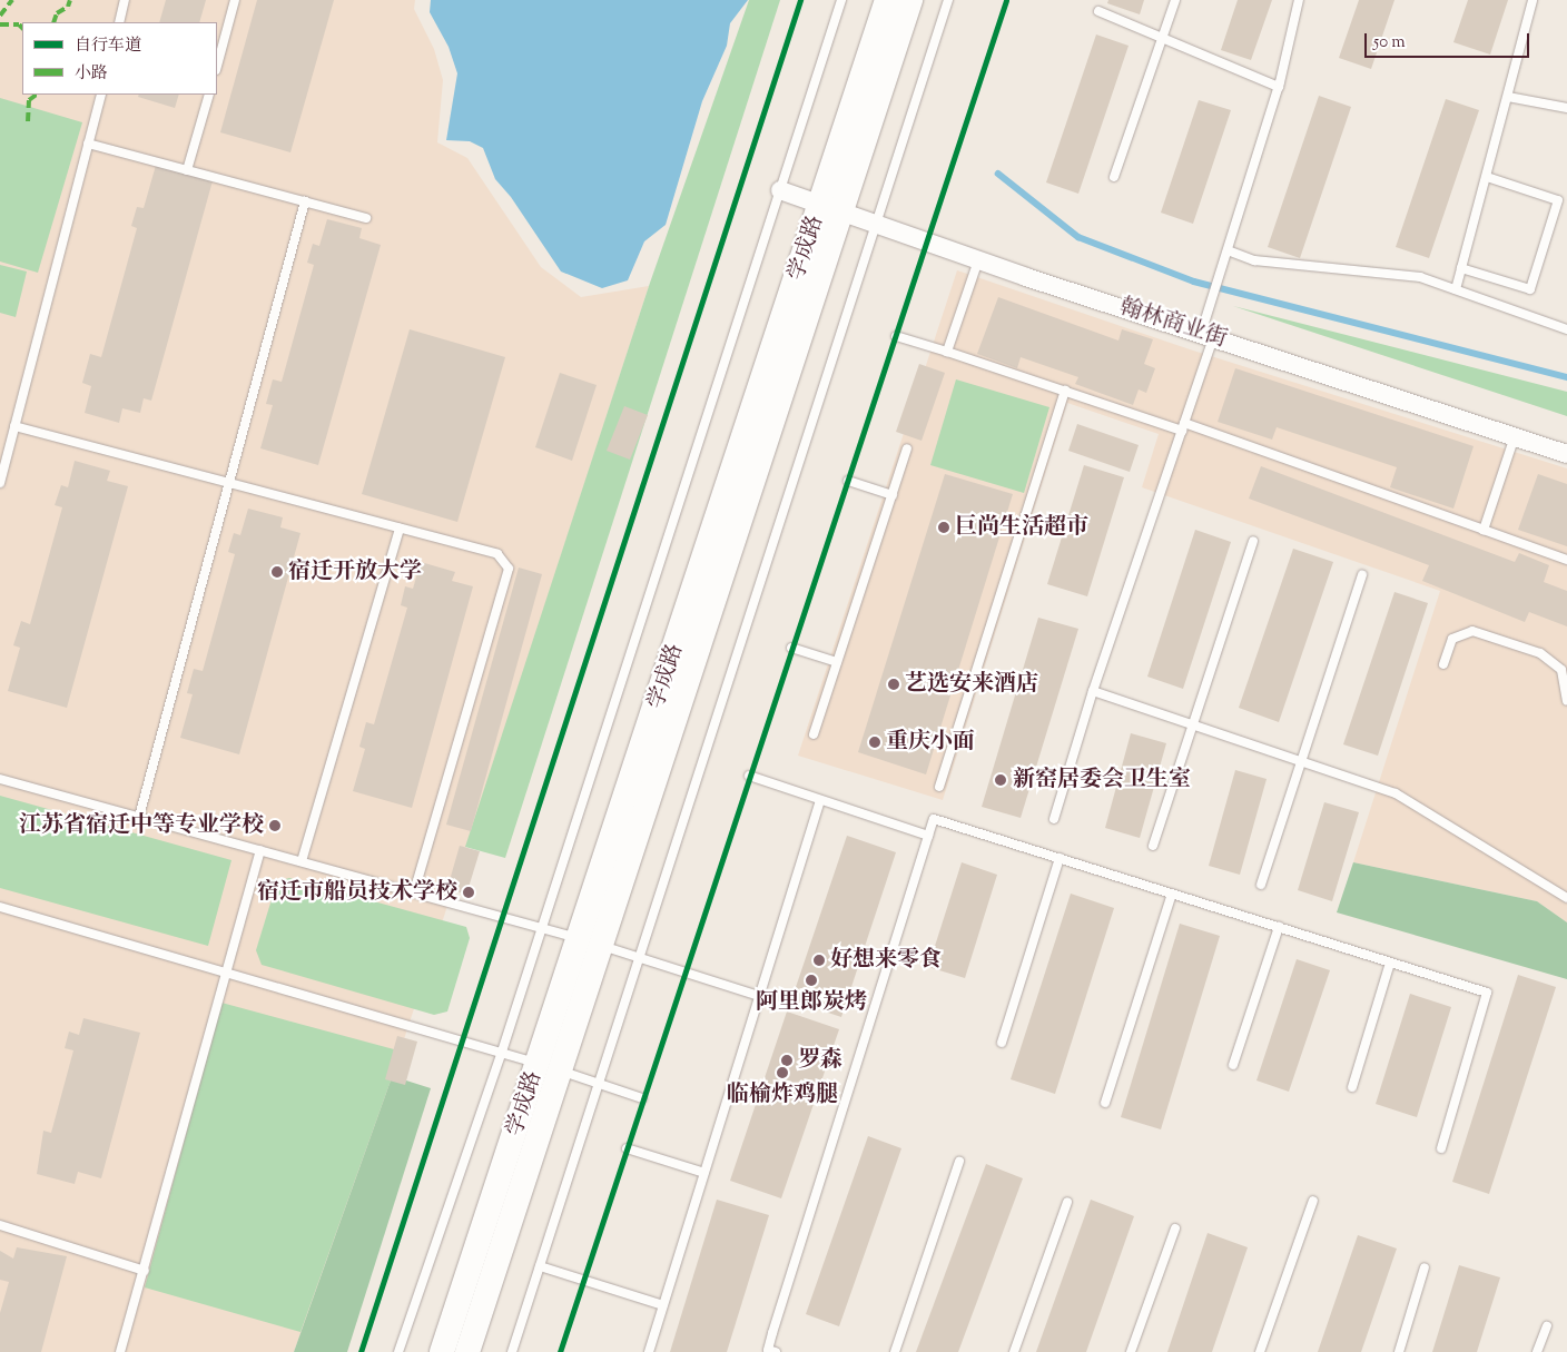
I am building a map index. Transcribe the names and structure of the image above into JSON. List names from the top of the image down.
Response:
{
  "streets": {
    "main road": ["学成路"],
    "street": ["翰林商业街"]
  },
  "crossings": [
    ["学成路", "翰林商业街"]
  ],
  "places": [
    "巨尚生活超市",
    "宿迁开放大学",
    "艺选安来酒店",
    "重庆小面",
    "新窑居委会卫生室",
    "江苏省宿迁中等专业学校",
    "宿迁市船员技术学校",
    "好想来零食",
    "阿里郎炭烤",
    "罗森",
    "临榆炸鸡腿"
  ],
  "legend": ["自行车道", "小路"],
  "scale_bar": "50 m"
}
